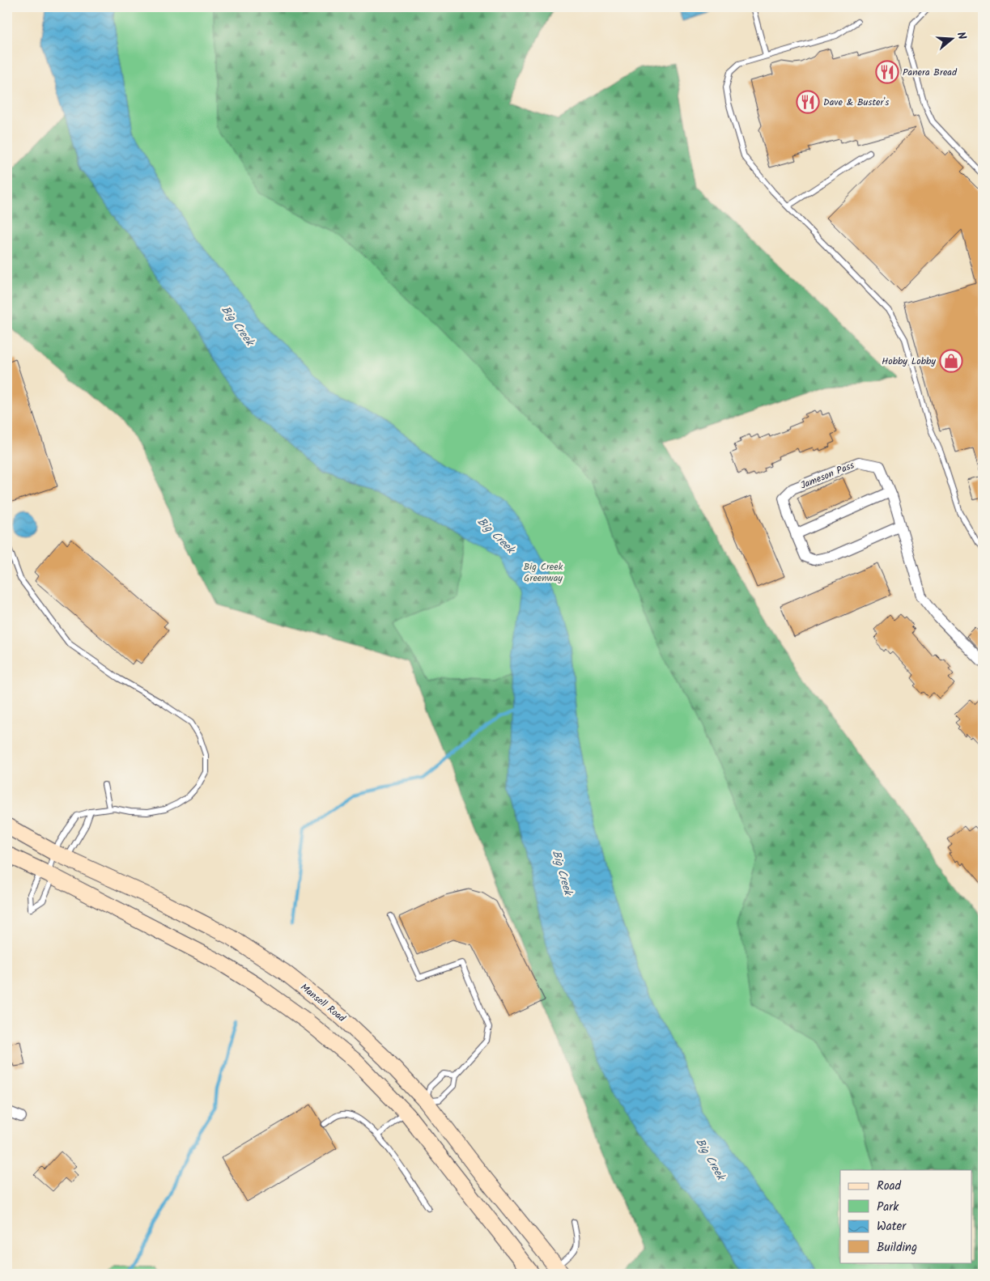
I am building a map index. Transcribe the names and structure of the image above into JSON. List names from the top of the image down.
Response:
{
  "streets": {
    "main road": ["Mansell Road"],
    "street": ["Jameson Pass"]
  },
  "water": ["Big Creek"],
  "parks": ["Big Creek Greenway"],
  "places": {
    "restaurant": ["Panera Bread", "Dave & Buster's"],
    "shop": ["Hobby Lobby"]
  },
  "legend": [
    "Road",
    "Park",
    "Water",
    "Building"
  ],
  "north": "right"
}
